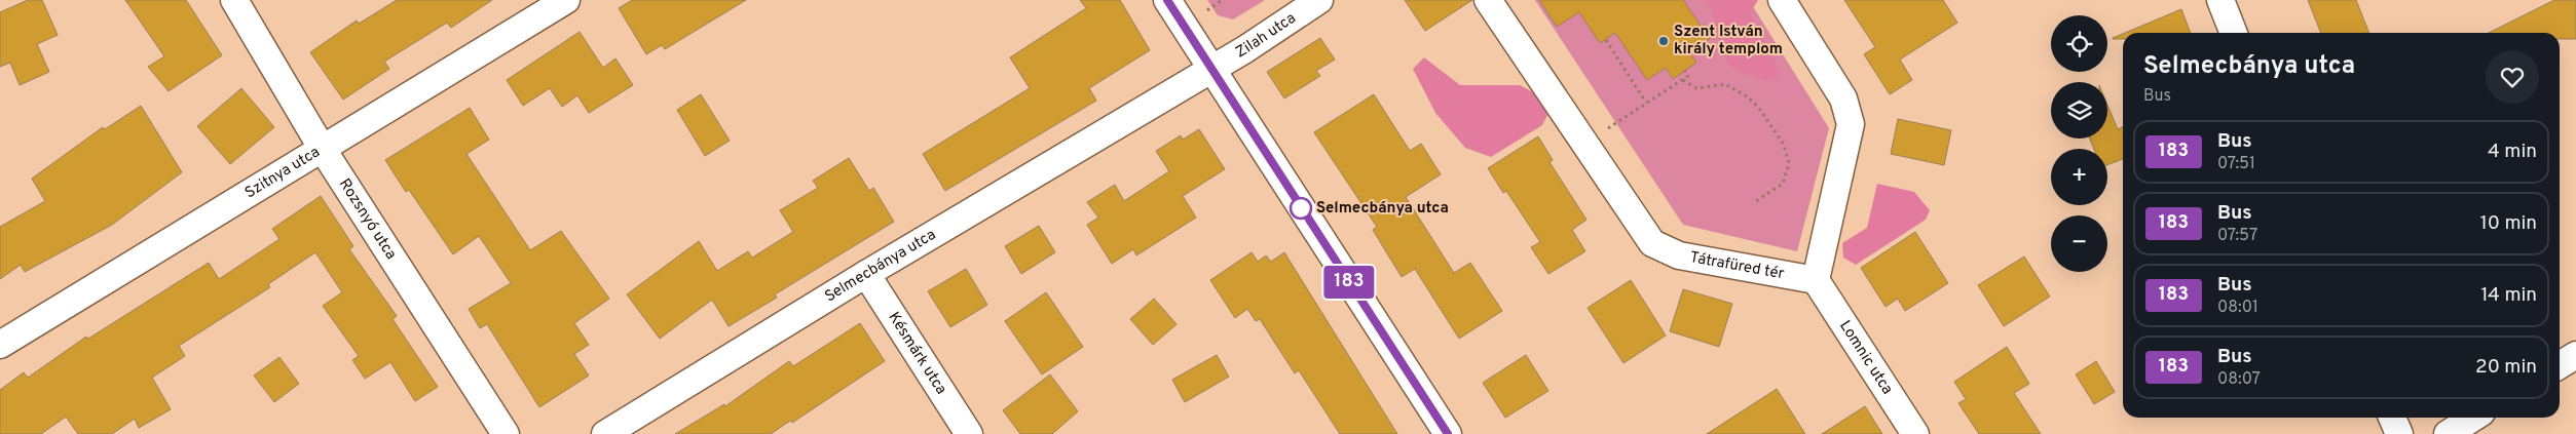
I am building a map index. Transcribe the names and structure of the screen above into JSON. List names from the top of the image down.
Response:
{
  "streets": {
    "street": [
      "Zilah utca",
      "Szitnya utca",
      "Rozsnyó utca",
      "Selmecbánya utca",
      "Tátrafüred tér",
      "Késmárk utca",
      "Lomnic utca"
    ]
  },
  "crossings": [
    ["Zilah utca", "Selmecbánya utca"],
    ["Szitnya utca", "Rozsnyó utca"],
    ["Selmecbánya utca", "Késmárk utca"],
    ["Tátrafüred tér", "Lomnic utca"]
  ],
  "places": ["Szent István király templom", "Selmecbánya utca"],
  "lines": ["bus line 183"],
  "page": {
    "on_map": "183",
    "map_buttons": ["+", "−"],
    "heading": ["Selmecbánya utca", "Bus"],
    "list": [
      {
        "mark": "183",
        "name": "Bus",
        "note": "07:51",
        "value": "4 min"
      },
      {
        "mark": "183",
        "name": "Bus",
        "note": "07:57",
        "value": "10 min"
      },
      {
        "mark": "183",
        "name": "Bus",
        "note": "08:01",
        "value": "14 min"
      },
      {
        "mark": "183",
        "name": "Bus",
        "note": "08:07",
        "value": "20 min"
      }
    ]
  }
}
